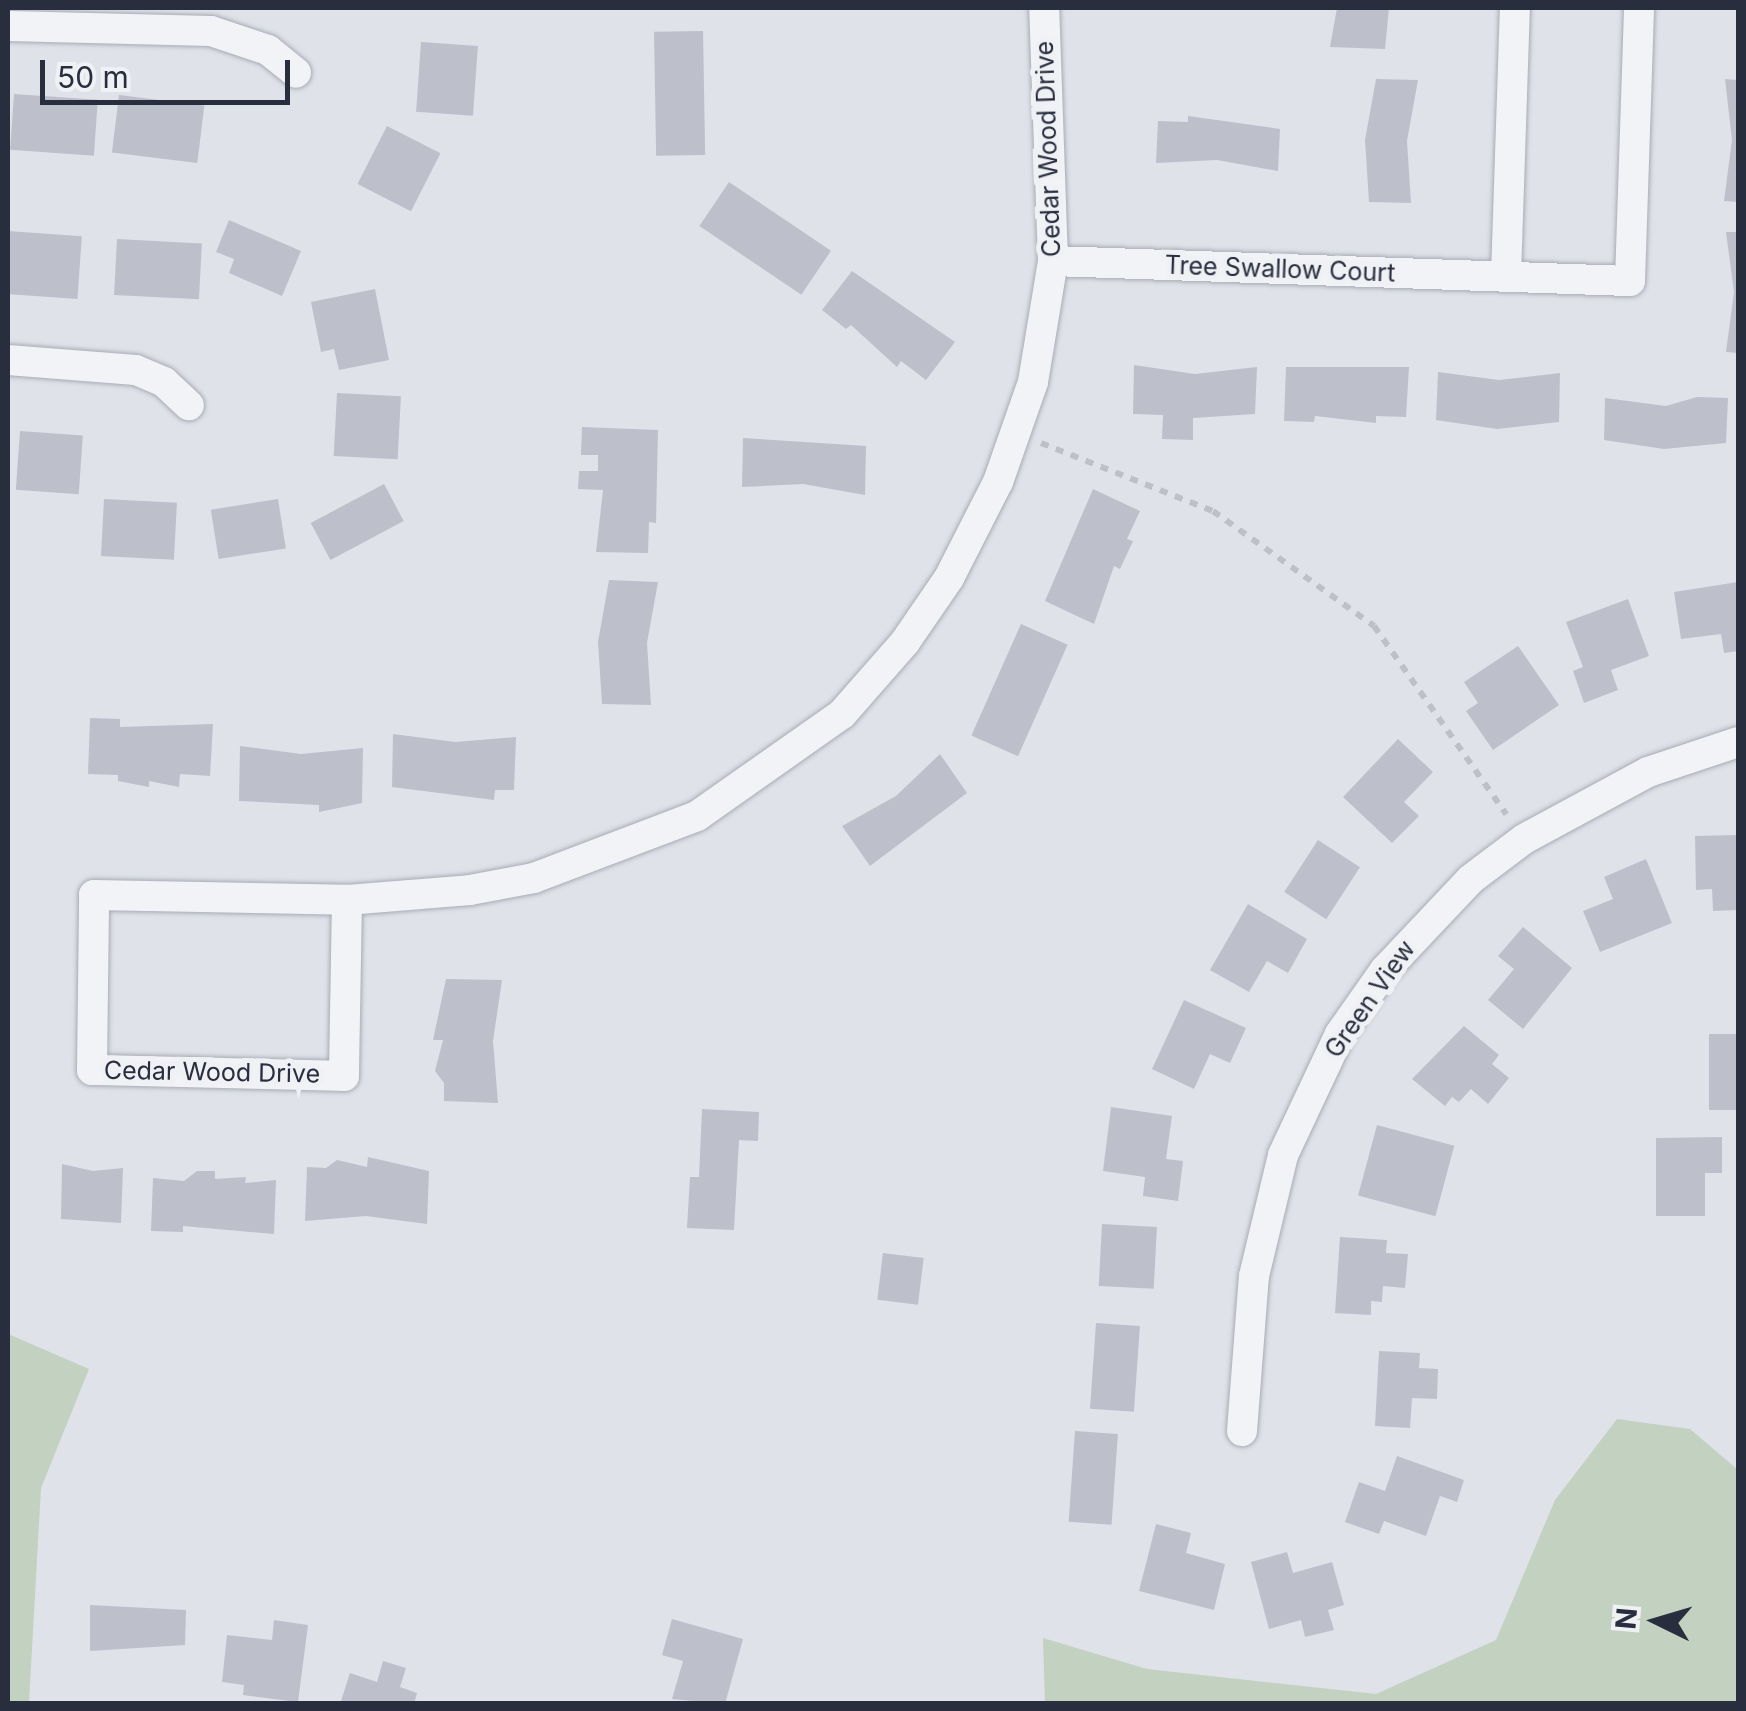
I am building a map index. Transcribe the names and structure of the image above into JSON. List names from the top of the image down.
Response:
{
  "streets": {
    "street": ["Cedar Wood Drive", "Tree Swallow Court", "Green View"]
  },
  "crossings": [
    ["Cedar Wood Drive", "Tree Swallow Court"]
  ],
  "scale_bar": "50 m",
  "north": "left"
}
